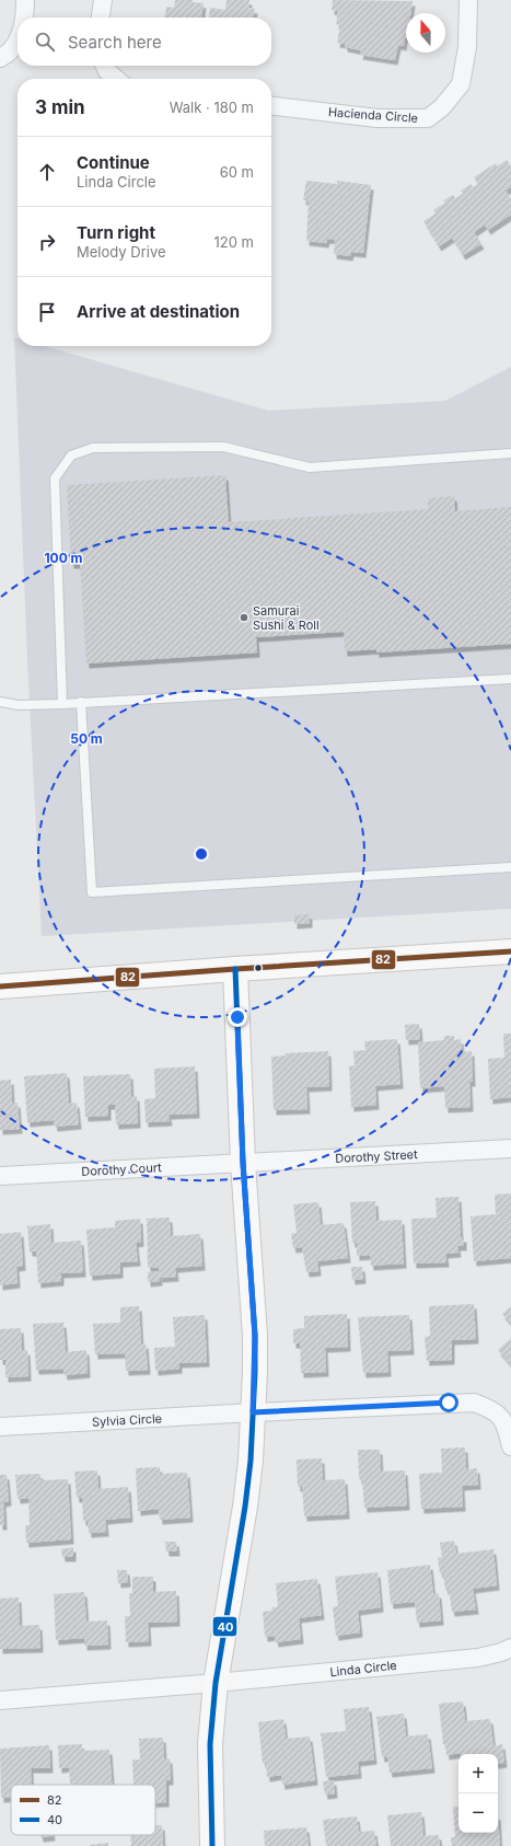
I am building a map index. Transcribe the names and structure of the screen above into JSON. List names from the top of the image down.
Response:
{
  "streets": {
    "street": [
      "Hacienda Circle",
      "Dorothy Street",
      "Dorothy Court",
      "Sylvia Circle",
      "Linda Circle"
    ]
  },
  "crossings": [
    ["Dorothy Street", "Dorothy Court"]
  ],
  "places": ["Samurai Sushi & Roll"],
  "lines": ["transit line 82", "transit line 40"],
  "legend": ["82", "40"],
  "north": "top",
  "page": {
    "search": "Search here",
    "heading": ["3 min", "Walk · 180 m"],
    "list": [
      ["Continue", "Linda Circle", "60 m"],
      ["Turn right", "Melody Drive", "120 m"],
      "Arrive at destination"
    ],
    "map_buttons": ["+", "−"]
  },
  "rings": ["100 m", "50 m"]
}
